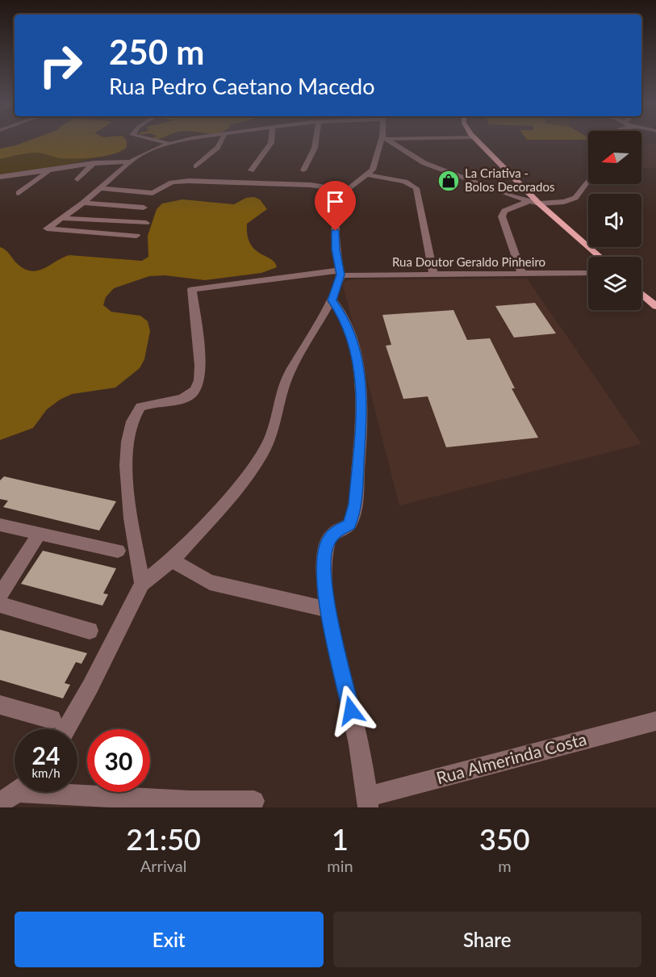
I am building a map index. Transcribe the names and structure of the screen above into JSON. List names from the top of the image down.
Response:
{
  "streets": {
    "street": ["Rua Doutor Geraldo Pinheiro", "Rua Almerinda Costa"]
  },
  "places": {
    "shop": ["La Criativa - Bolos Decorados"]
  },
  "north": "left",
  "page": {
    "turn": ["250 m", "Rua Pedro Caetano Macedo"],
    "speed": "24 km/h",
    "limit": "30",
    "eta": [
      "21:50",
      "Arrival",
      "1",
      "min",
      "350",
      "m"
    ],
    "buttons": ["Exit", "Share"]
  }
}
